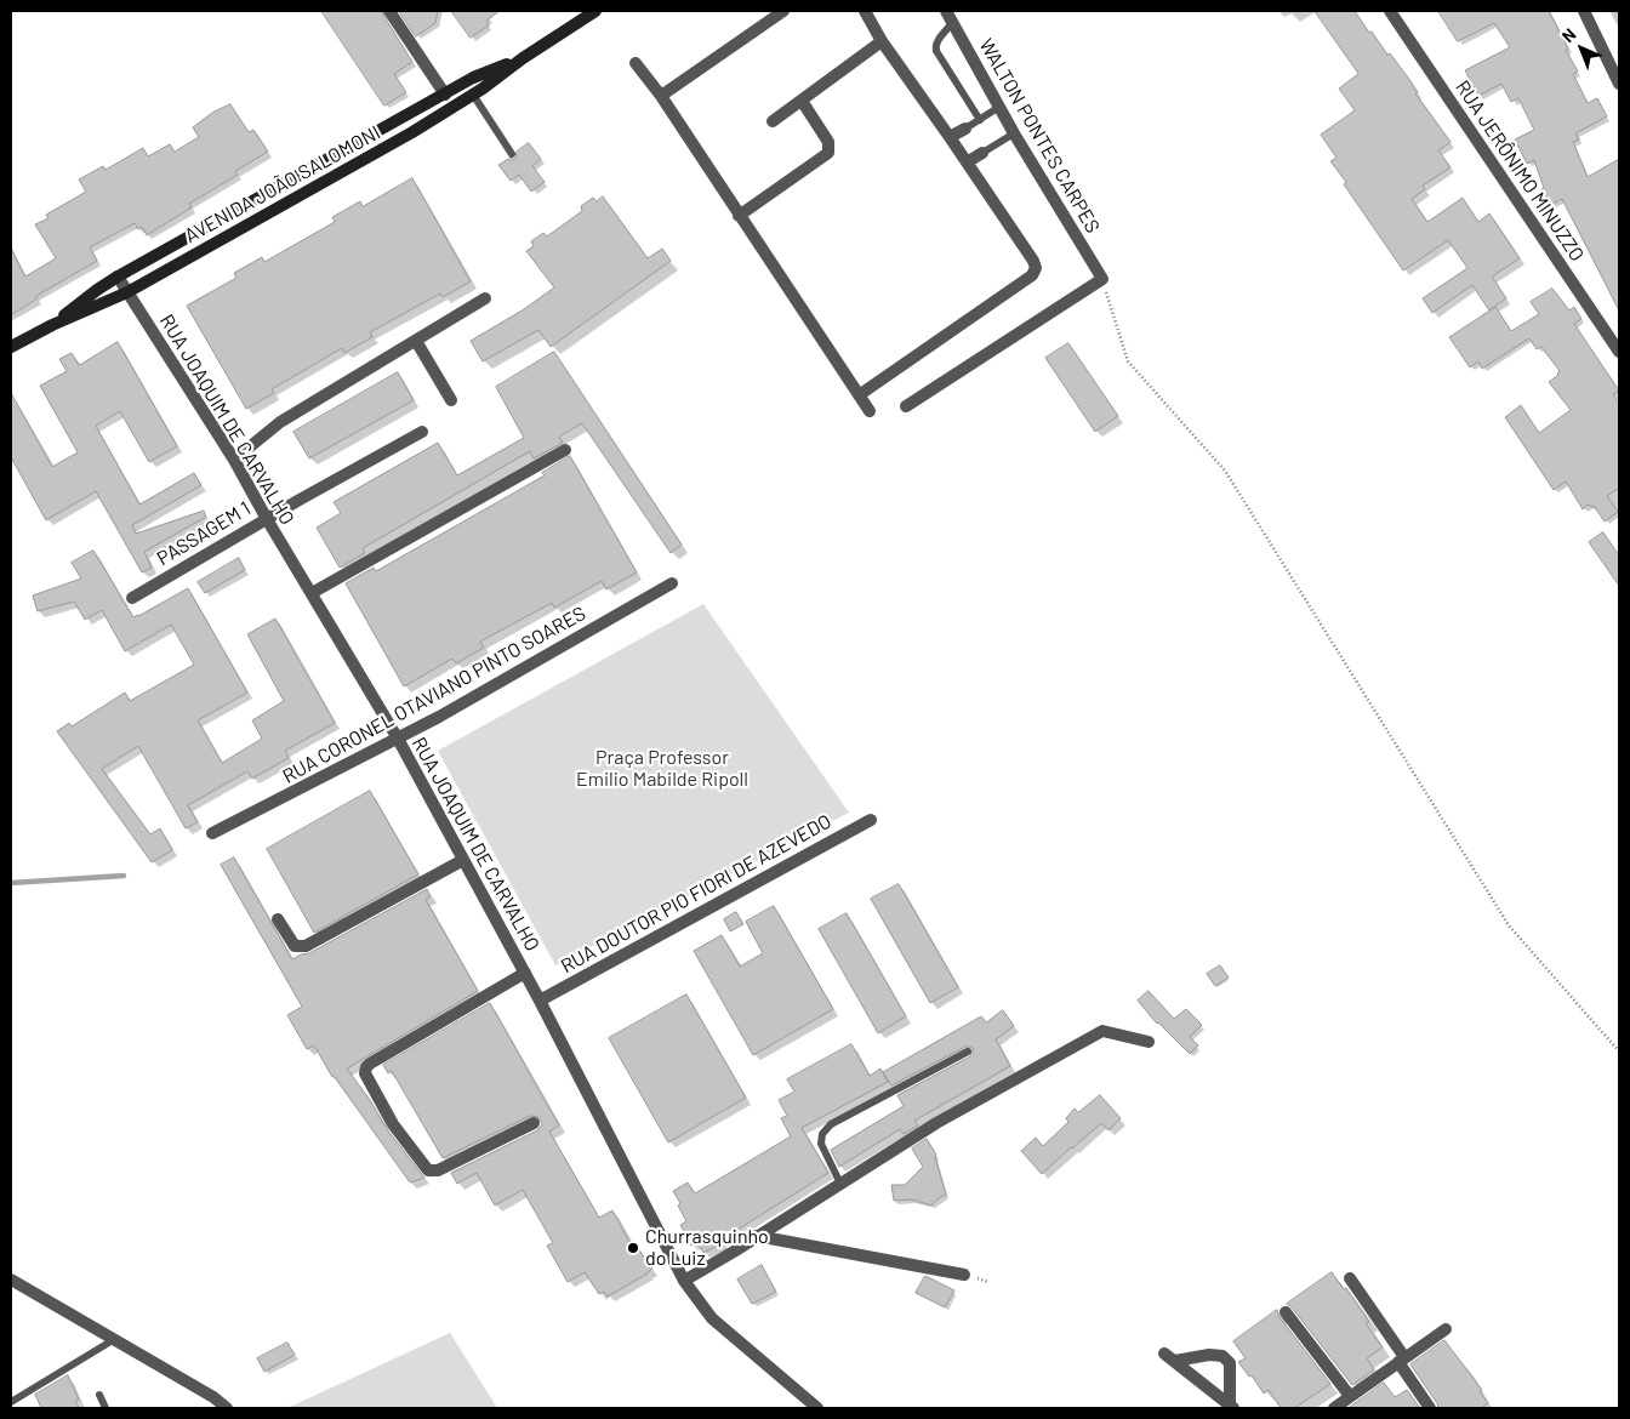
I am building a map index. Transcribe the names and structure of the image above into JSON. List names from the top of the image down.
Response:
{
  "streets": {
    "main road": ["AVENIDA JOÃO SALOMONI"],
    "street": [
      "WALTON PONTES CARPES",
      "RUA JERÔNIMO MINUZZO",
      "RUA JOAQUIM DE CARVALHO",
      "PASSAGEM 1",
      "RUA CORONEL OTAVIANO PINTO SOARES",
      "RUA DOUTOR PIO FIORI DE AZEVEDO"
    ]
  },
  "crossings": [
    ["AVENIDA JOÃO SALOMONI", "RUA JOAQUIM DE CARVALHO"],
    ["RUA JOAQUIM DE CARVALHO", "PASSAGEM 1"],
    ["RUA JOAQUIM DE CARVALHO", "RUA CORONEL OTAVIANO PINTO SOARES"],
    ["RUA JOAQUIM DE CARVALHO", "RUA DOUTOR PIO FIORI DE AZEVEDO"]
  ],
  "parks": ["Praça Professor Emilio Mabilde Ripoll"],
  "places": ["Churrasquinho do Luiz"],
  "north": "top left"
}
